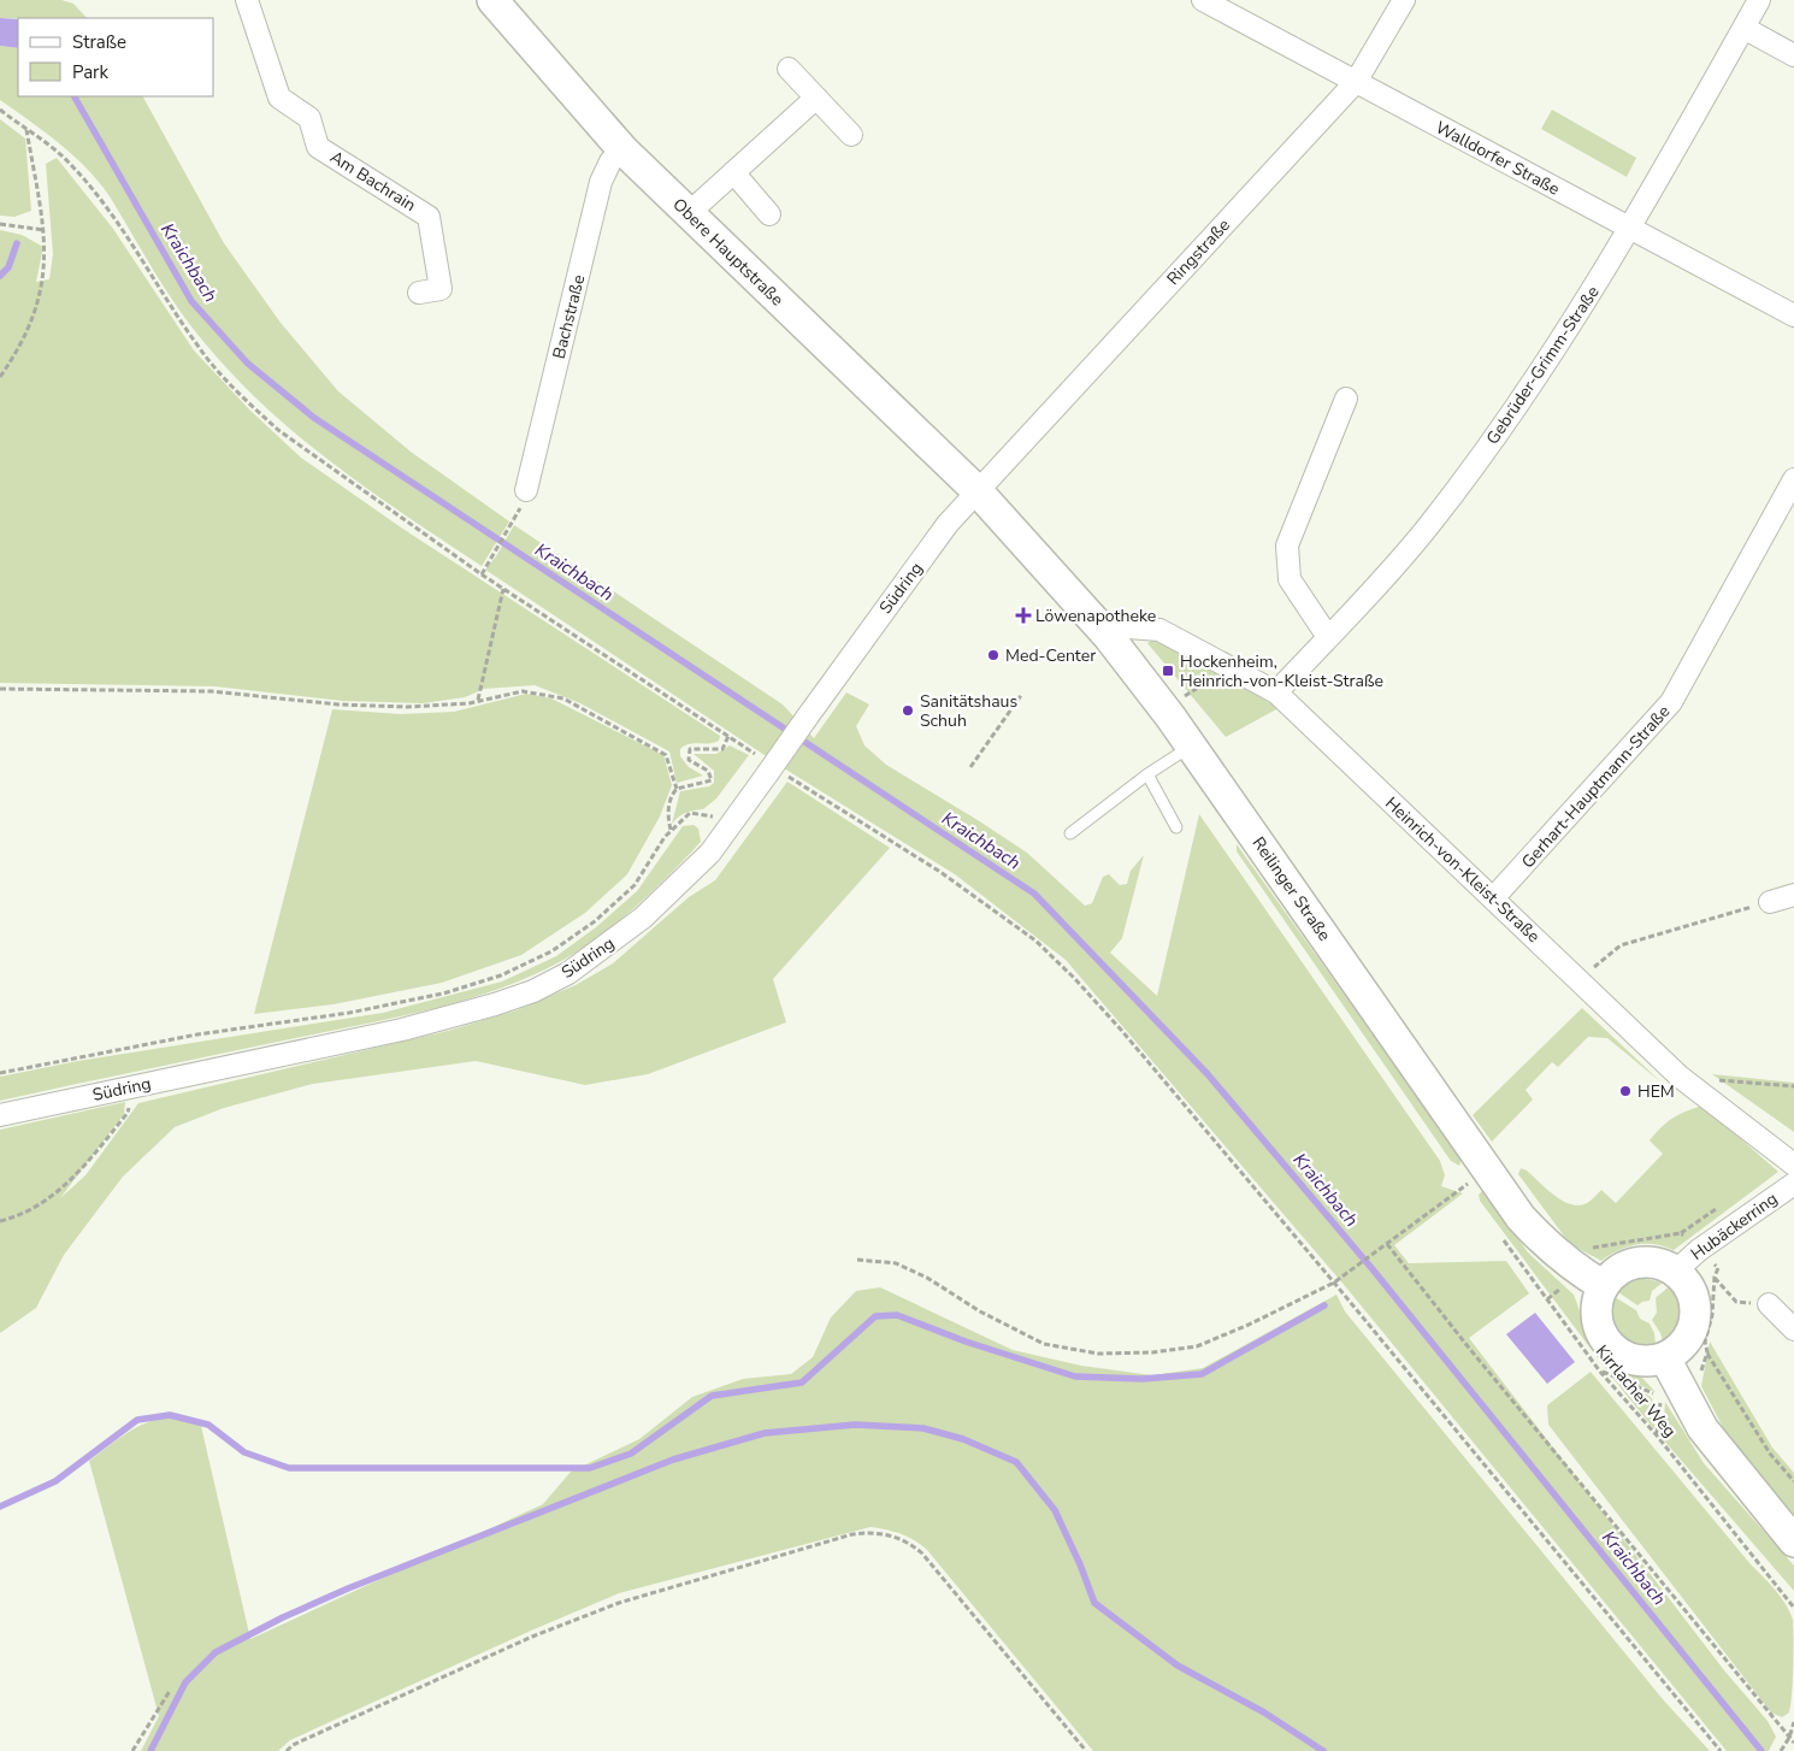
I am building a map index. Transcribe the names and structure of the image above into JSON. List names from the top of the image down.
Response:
{
  "streets": {
    "main road": ["Obere Hauptstraße", "Reilinger Straße"],
    "street": [
      "Walldorfer Straße",
      "Am Bachrain",
      "Ringstraße",
      "Bachstraße",
      "Gebrüder-Grimm-Straße",
      "Südring",
      "Gerhart-Hauptmann-Straße",
      "Heinrich-von-Kleist-Straße",
      "Hubäckerring"
    ],
    "path": ["Kirrlacher Weg"]
  },
  "crossings": [
    ["Walldorfer Straße", "Ringstraße"],
    ["Walldorfer Straße", "Gebrüder-Grimm-Straße"],
    ["Obere Hauptstraße", "Ringstraße"],
    ["Obere Hauptstraße", "Bachstraße"],
    ["Obere Hauptstraße", "Südring"],
    ["Obere Hauptstraße", "Reilinger Straße"],
    ["Ringstraße", "Südring"],
    ["Ringstraße", "Reilinger Straße"],
    ["Gebrüder-Grimm-Straße", "Heinrich-von-Kleist-Straße"],
    ["Südring", "Reilinger Straße"],
    ["Gerhart-Hauptmann-Straße", "Heinrich-von-Kleist-Straße"],
    ["Heinrich-von-Kleist-Straße", "Reilinger Straße"],
    ["Reilinger Straße", "Hubäckerring"]
  ],
  "water": ["Kraichbach"],
  "places": {
    "health": ["Löwenapotheke"],
    "other": ["Med-Center", "Sanitätshaus Schuh", "HEM"],
    "transit": ["Hockenheim, Heinrich-von-Kleist-Straße"]
  },
  "legend": ["Straße", "Park"]
}
